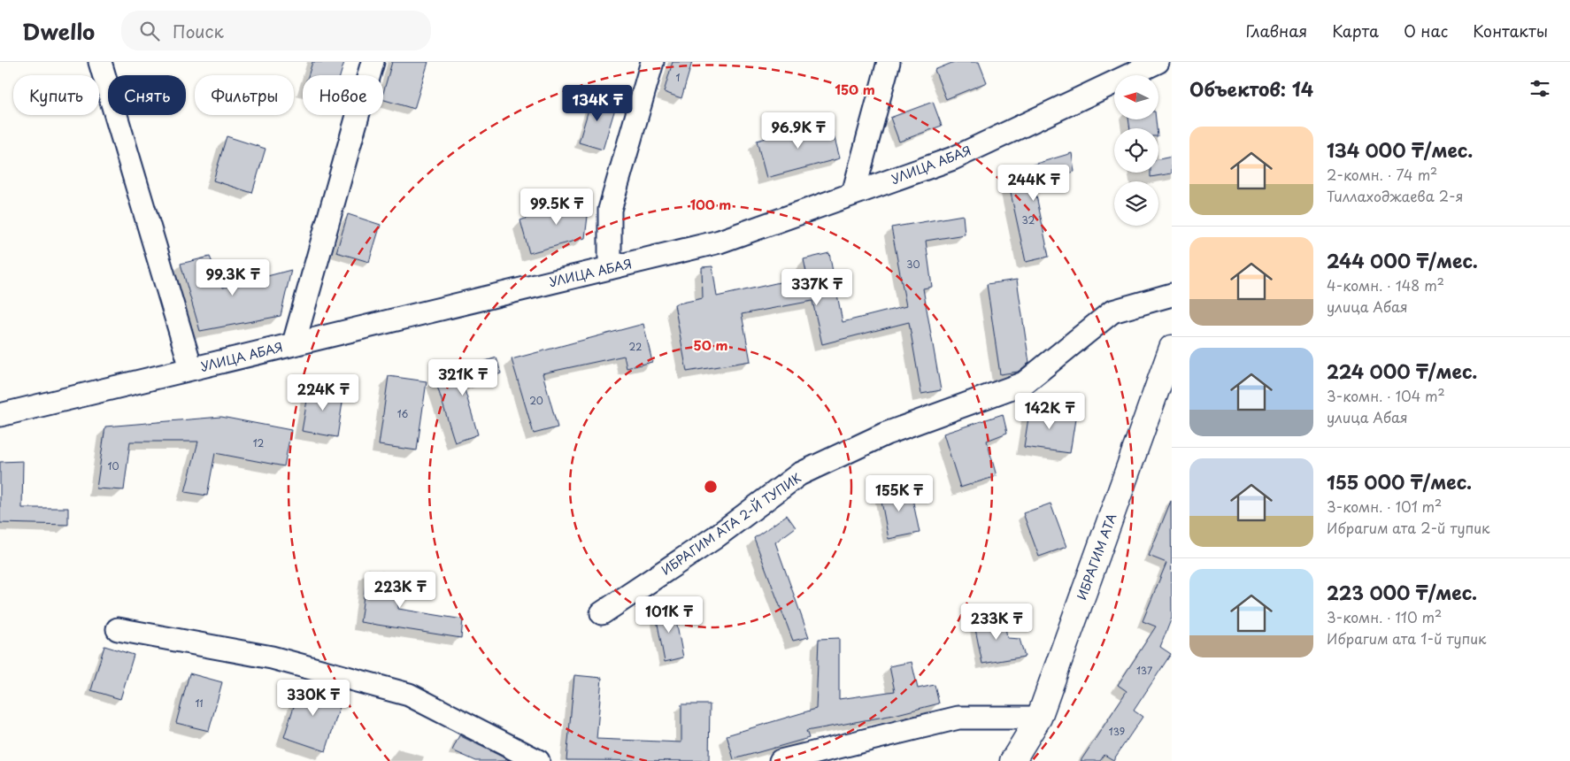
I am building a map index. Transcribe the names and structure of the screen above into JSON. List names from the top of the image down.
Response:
{
  "streets": {
    "street": ["УЛИЦА АБАЯ", "ИБРАГИМ АТА 2-Й ТУПИК", "ИБРАГИМ АТА"]
  },
  "house_numbers": [
    "1",
    "32",
    "30",
    "22",
    "20",
    "16",
    "12",
    "10",
    "137",
    "11",
    "139"
  ],
  "north": "left",
  "page": {
    "header": "Dwello",
    "search": "Поиск",
    "nav": [
      "Главная",
      "Карта",
      "О нас",
      "Контакты"
    ],
    "heading": "Объектов: 14",
    "chip": [
      "Купить",
      "Снять",
      "Фильтры",
      "Новое"
    ],
    "price": [
      "134K ₸",
      "96.9K ₸",
      "244K ₸",
      "99.5K ₸",
      "99.3K ₸",
      "337K ₸",
      "321K ₸",
      "224K ₸",
      "142K ₸",
      "155K ₸",
      "223K ₸",
      "101K ₸",
      "233K ₸",
      "330K ₸"
    ],
    "list": [
      {
        "name": "134 000 ₸/мес.",
        "note": "2-комн. · 74 m² · Тиллаходжаева 2-я"
      },
      {
        "name": "244 000 ₸/мес.",
        "note": "4-комн. · 148 m² · улица Абая"
      },
      {
        "name": "224 000 ₸/мес.",
        "note": "3-комн. · 104 m² · улица Абая"
      },
      {
        "name": "155 000 ₸/мес.",
        "note": "3-комн. · 101 m² · Ибрагим ата 2-й тупик"
      },
      {
        "name": "223 000 ₸/мес.",
        "note": "3-комн. · 110 m² · Ибрагим ата 1-й тупик"
      }
    ]
  },
  "rings": ["150 m", "100 m", "50 m"]
}
